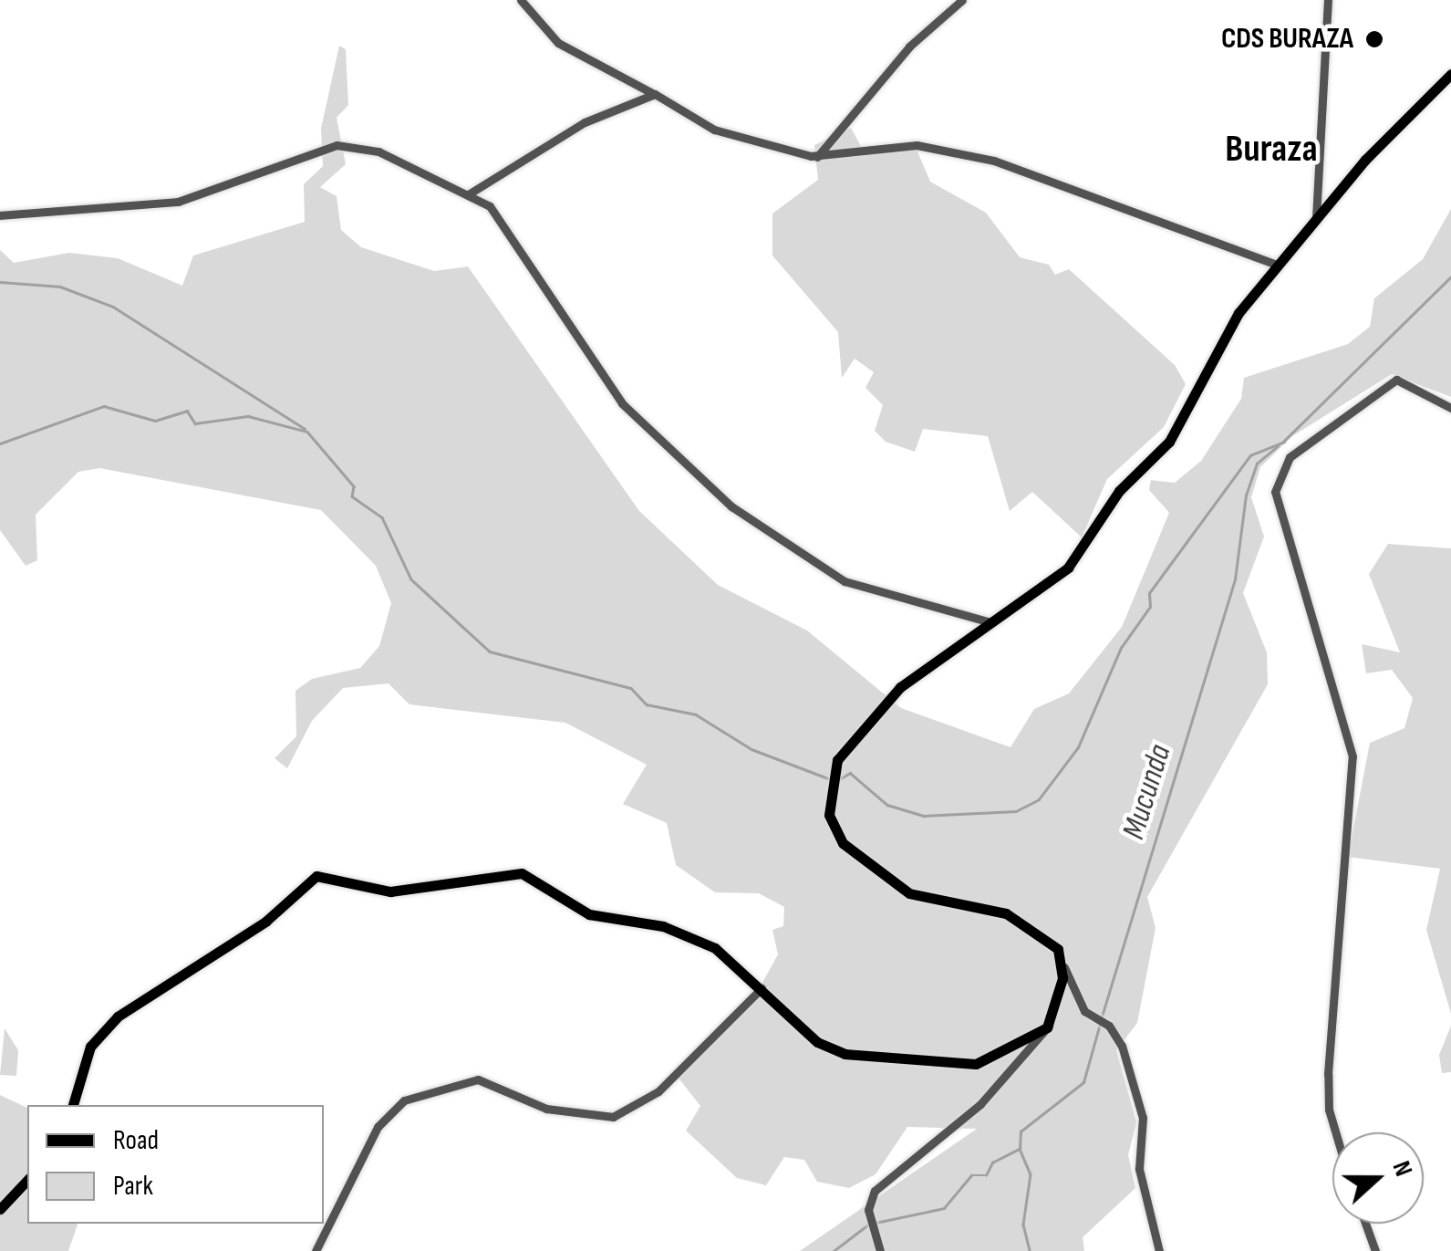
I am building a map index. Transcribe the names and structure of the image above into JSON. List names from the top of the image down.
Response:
{
  "districts": ["Buraza"],
  "water": ["Mucunda"],
  "places": ["CDS BURAZA"],
  "legend": ["Road", "Park"],
  "north": "right"
}
